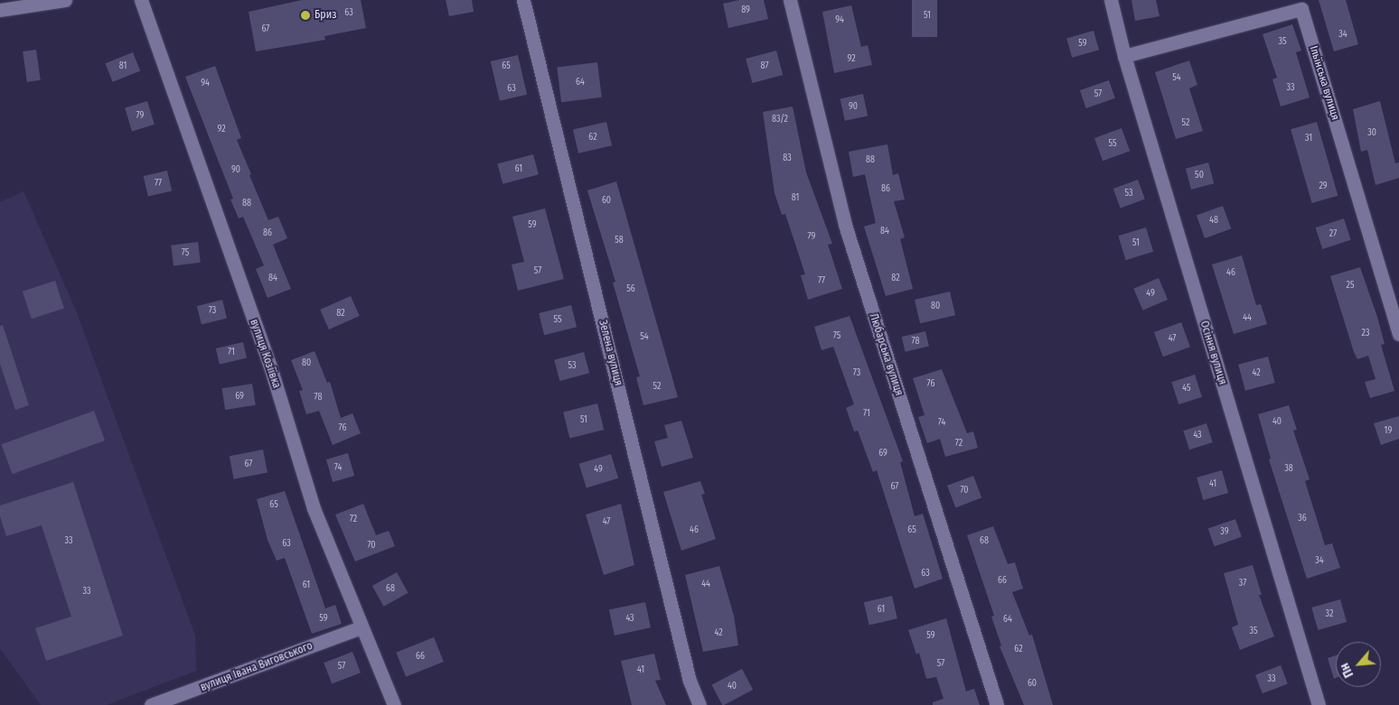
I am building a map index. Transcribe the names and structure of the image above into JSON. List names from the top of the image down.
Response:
{
  "streets": {
    "street": [
      "Ільїнська вулиця",
      "Зелена вулиця",
      "Осіння вулиця",
      "вулиця Козіївка",
      "Любарська вулиця",
      "вулиця Івана Виговського"
    ]
  },
  "crossings": [
    ["Ільїнська вулиця", "Осіння вулиця"],
    ["вулиця Козіївка", "вулиця Івана Виговського"]
  ],
  "places": ["Бриз"],
  "house_numbers": [
    "89",
    "63",
    "51",
    "94",
    "67",
    "34",
    "35",
    "59",
    "92",
    "81",
    "65",
    "87",
    "54",
    "64",
    "94",
    "33",
    "63",
    "57",
    "90",
    "79",
    "83/2",
    "52",
    "92",
    "30",
    "62",
    "31",
    "55",
    "83",
    "88",
    "61",
    "90",
    "50",
    "77",
    "29",
    "86",
    "53",
    "81",
    "60",
    "88",
    "48",
    "59",
    "84",
    "86",
    "27",
    "79",
    "58",
    "51",
    "75",
    "57",
    "46",
    "84",
    "82",
    "77",
    "25",
    "56",
    "49",
    "80",
    "73",
    "82",
    "44",
    "55",
    "23",
    "75",
    "54",
    "47",
    "78",
    "71",
    "80",
    "53",
    "73",
    "42",
    "76",
    "52",
    "45",
    "69",
    "78",
    "71",
    "51",
    "40",
    "74",
    "76",
    "19",
    "43",
    "72",
    "69",
    "67",
    "74",
    "38",
    "49",
    "41",
    "67",
    "70",
    "65",
    "36",
    "72",
    "47",
    "46",
    "65",
    "39",
    "33",
    "68",
    "63",
    "70",
    "34",
    "63",
    "66",
    "37",
    "44",
    "61",
    "68",
    "33",
    "61",
    "32",
    "59",
    "43",
    "64",
    "35",
    "42",
    "59",
    "62",
    "66",
    "57",
    "57",
    "41",
    "33",
    "60",
    "40"
  ],
  "north": "bottom left"
}
